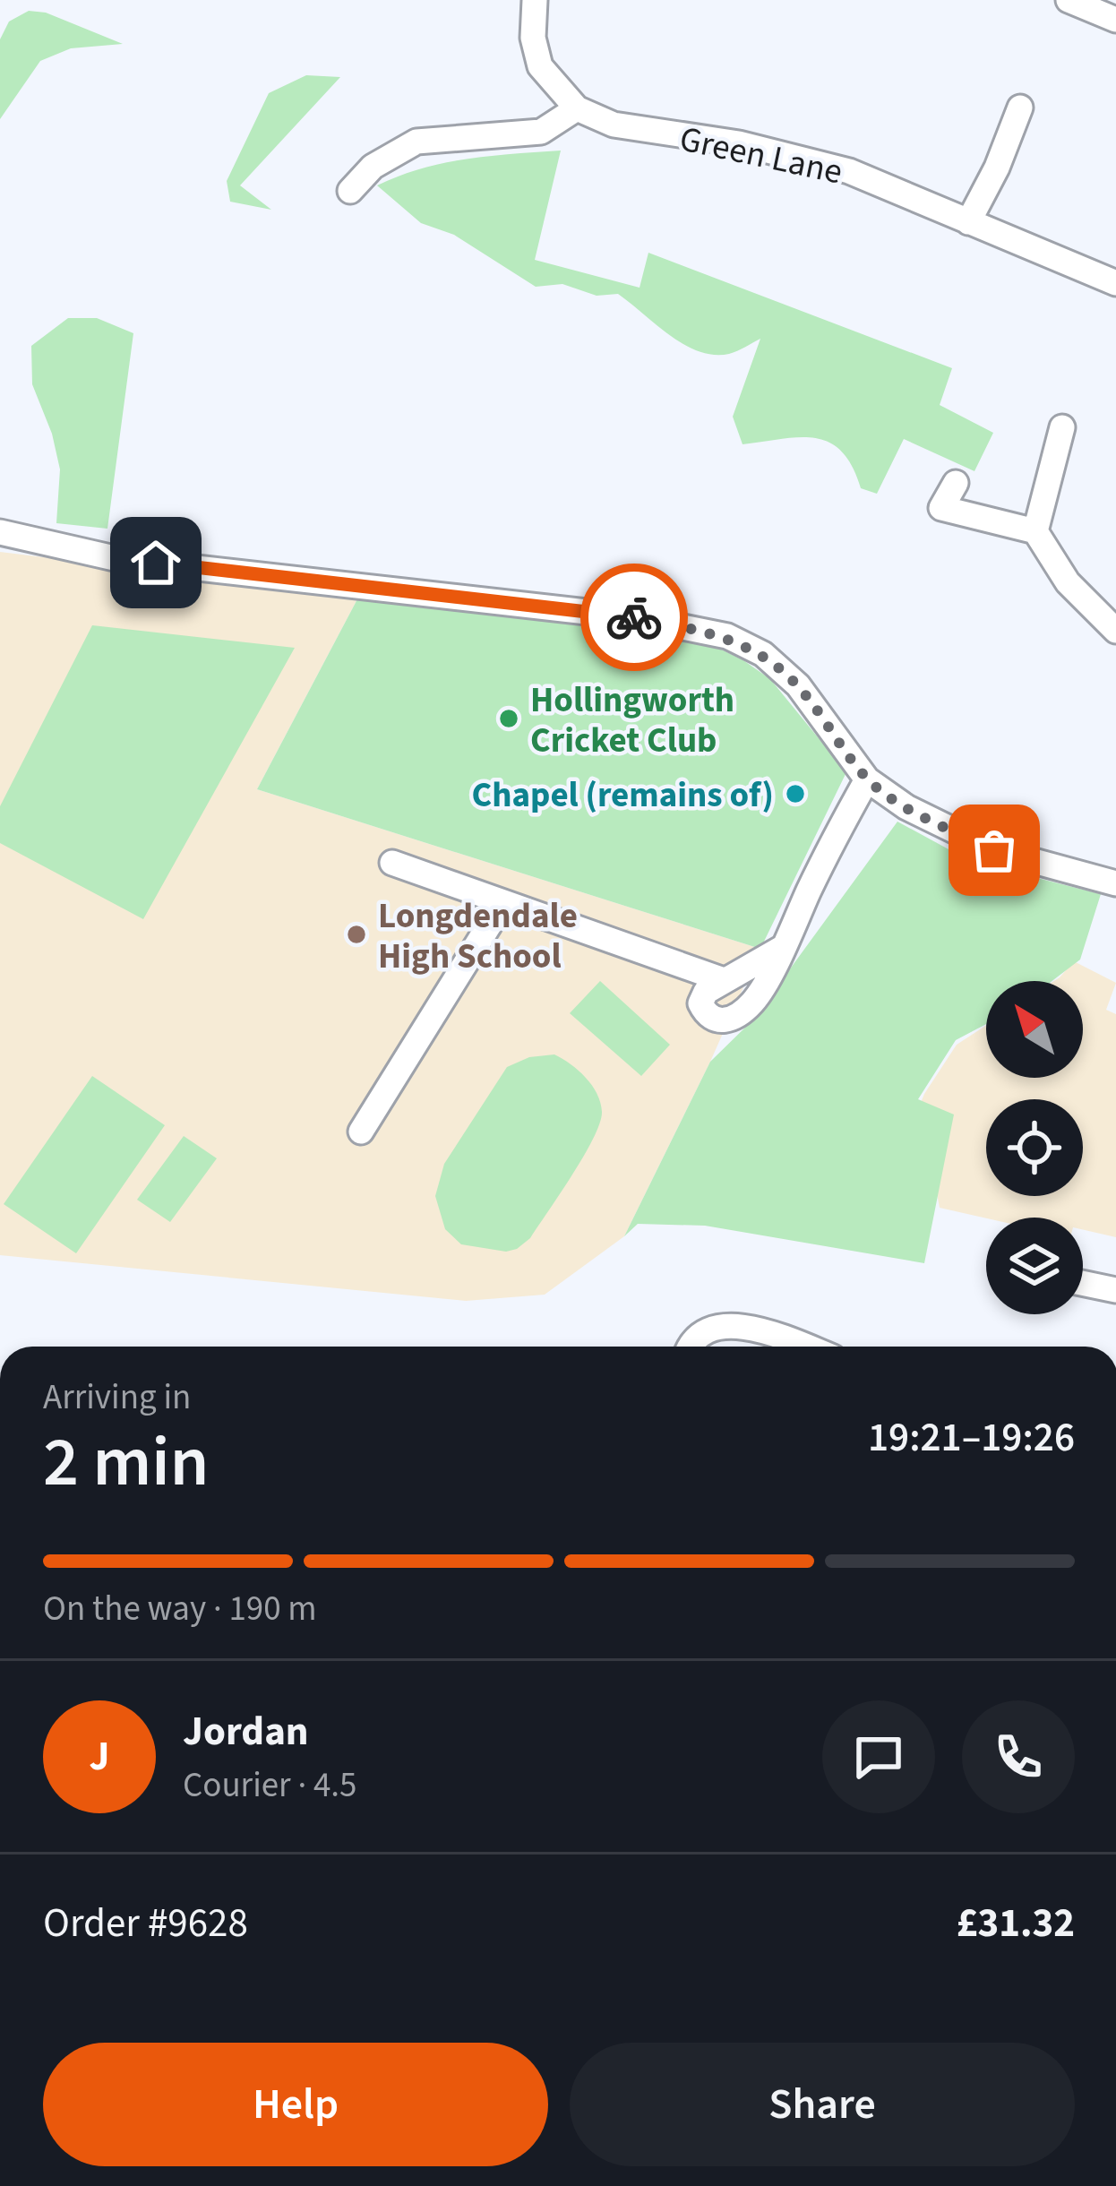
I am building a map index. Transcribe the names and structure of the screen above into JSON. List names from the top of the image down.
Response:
{
  "streets": {
    "street": ["Green Lane"]
  },
  "places": ["Hollingworth Cricket Club", "Chapel (remains of)", "Longdendale High School"],
  "north": "top left",
  "page": {
    "heading": ["2 min", "Arriving in", "19:21–19:26"],
    "panel": [
      "Jordan",
      "Courier · 4.5",
      "Order #9628",
      "£31.32"
    ],
    "bar": "On the way · 190 m",
    "round": "J",
    "buttons": ["Help", "Share"]
  }
}
